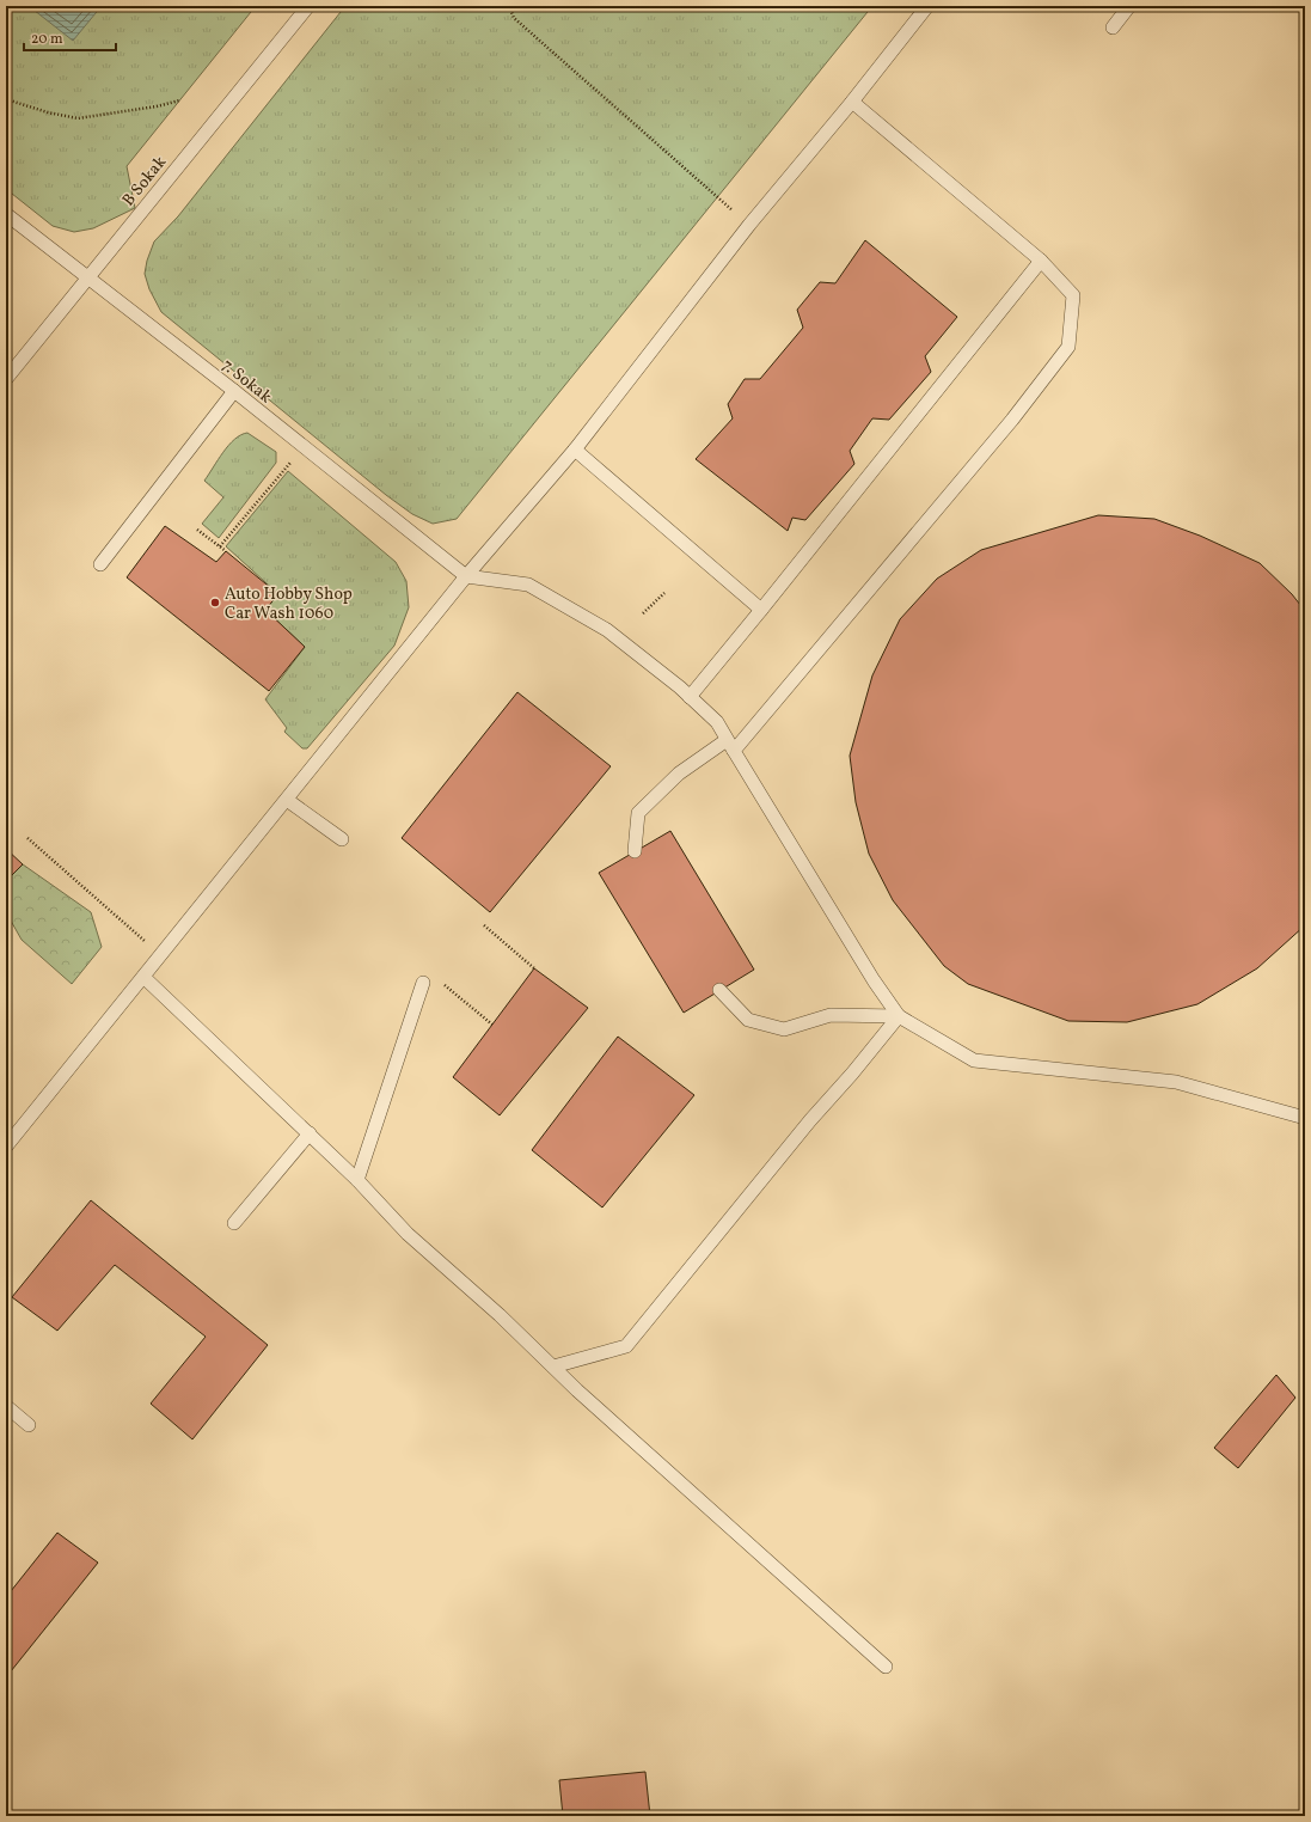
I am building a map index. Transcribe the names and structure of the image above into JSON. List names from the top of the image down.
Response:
{
  "streets": {
    "lane": ["B Sokak", "7. Sokak"]
  },
  "crossings": [
    ["B Sokak", "7. Sokak"]
  ],
  "places": ["Auto Hobby Shop Car Wash 1060"],
  "scale_bar": "20 m"
}
